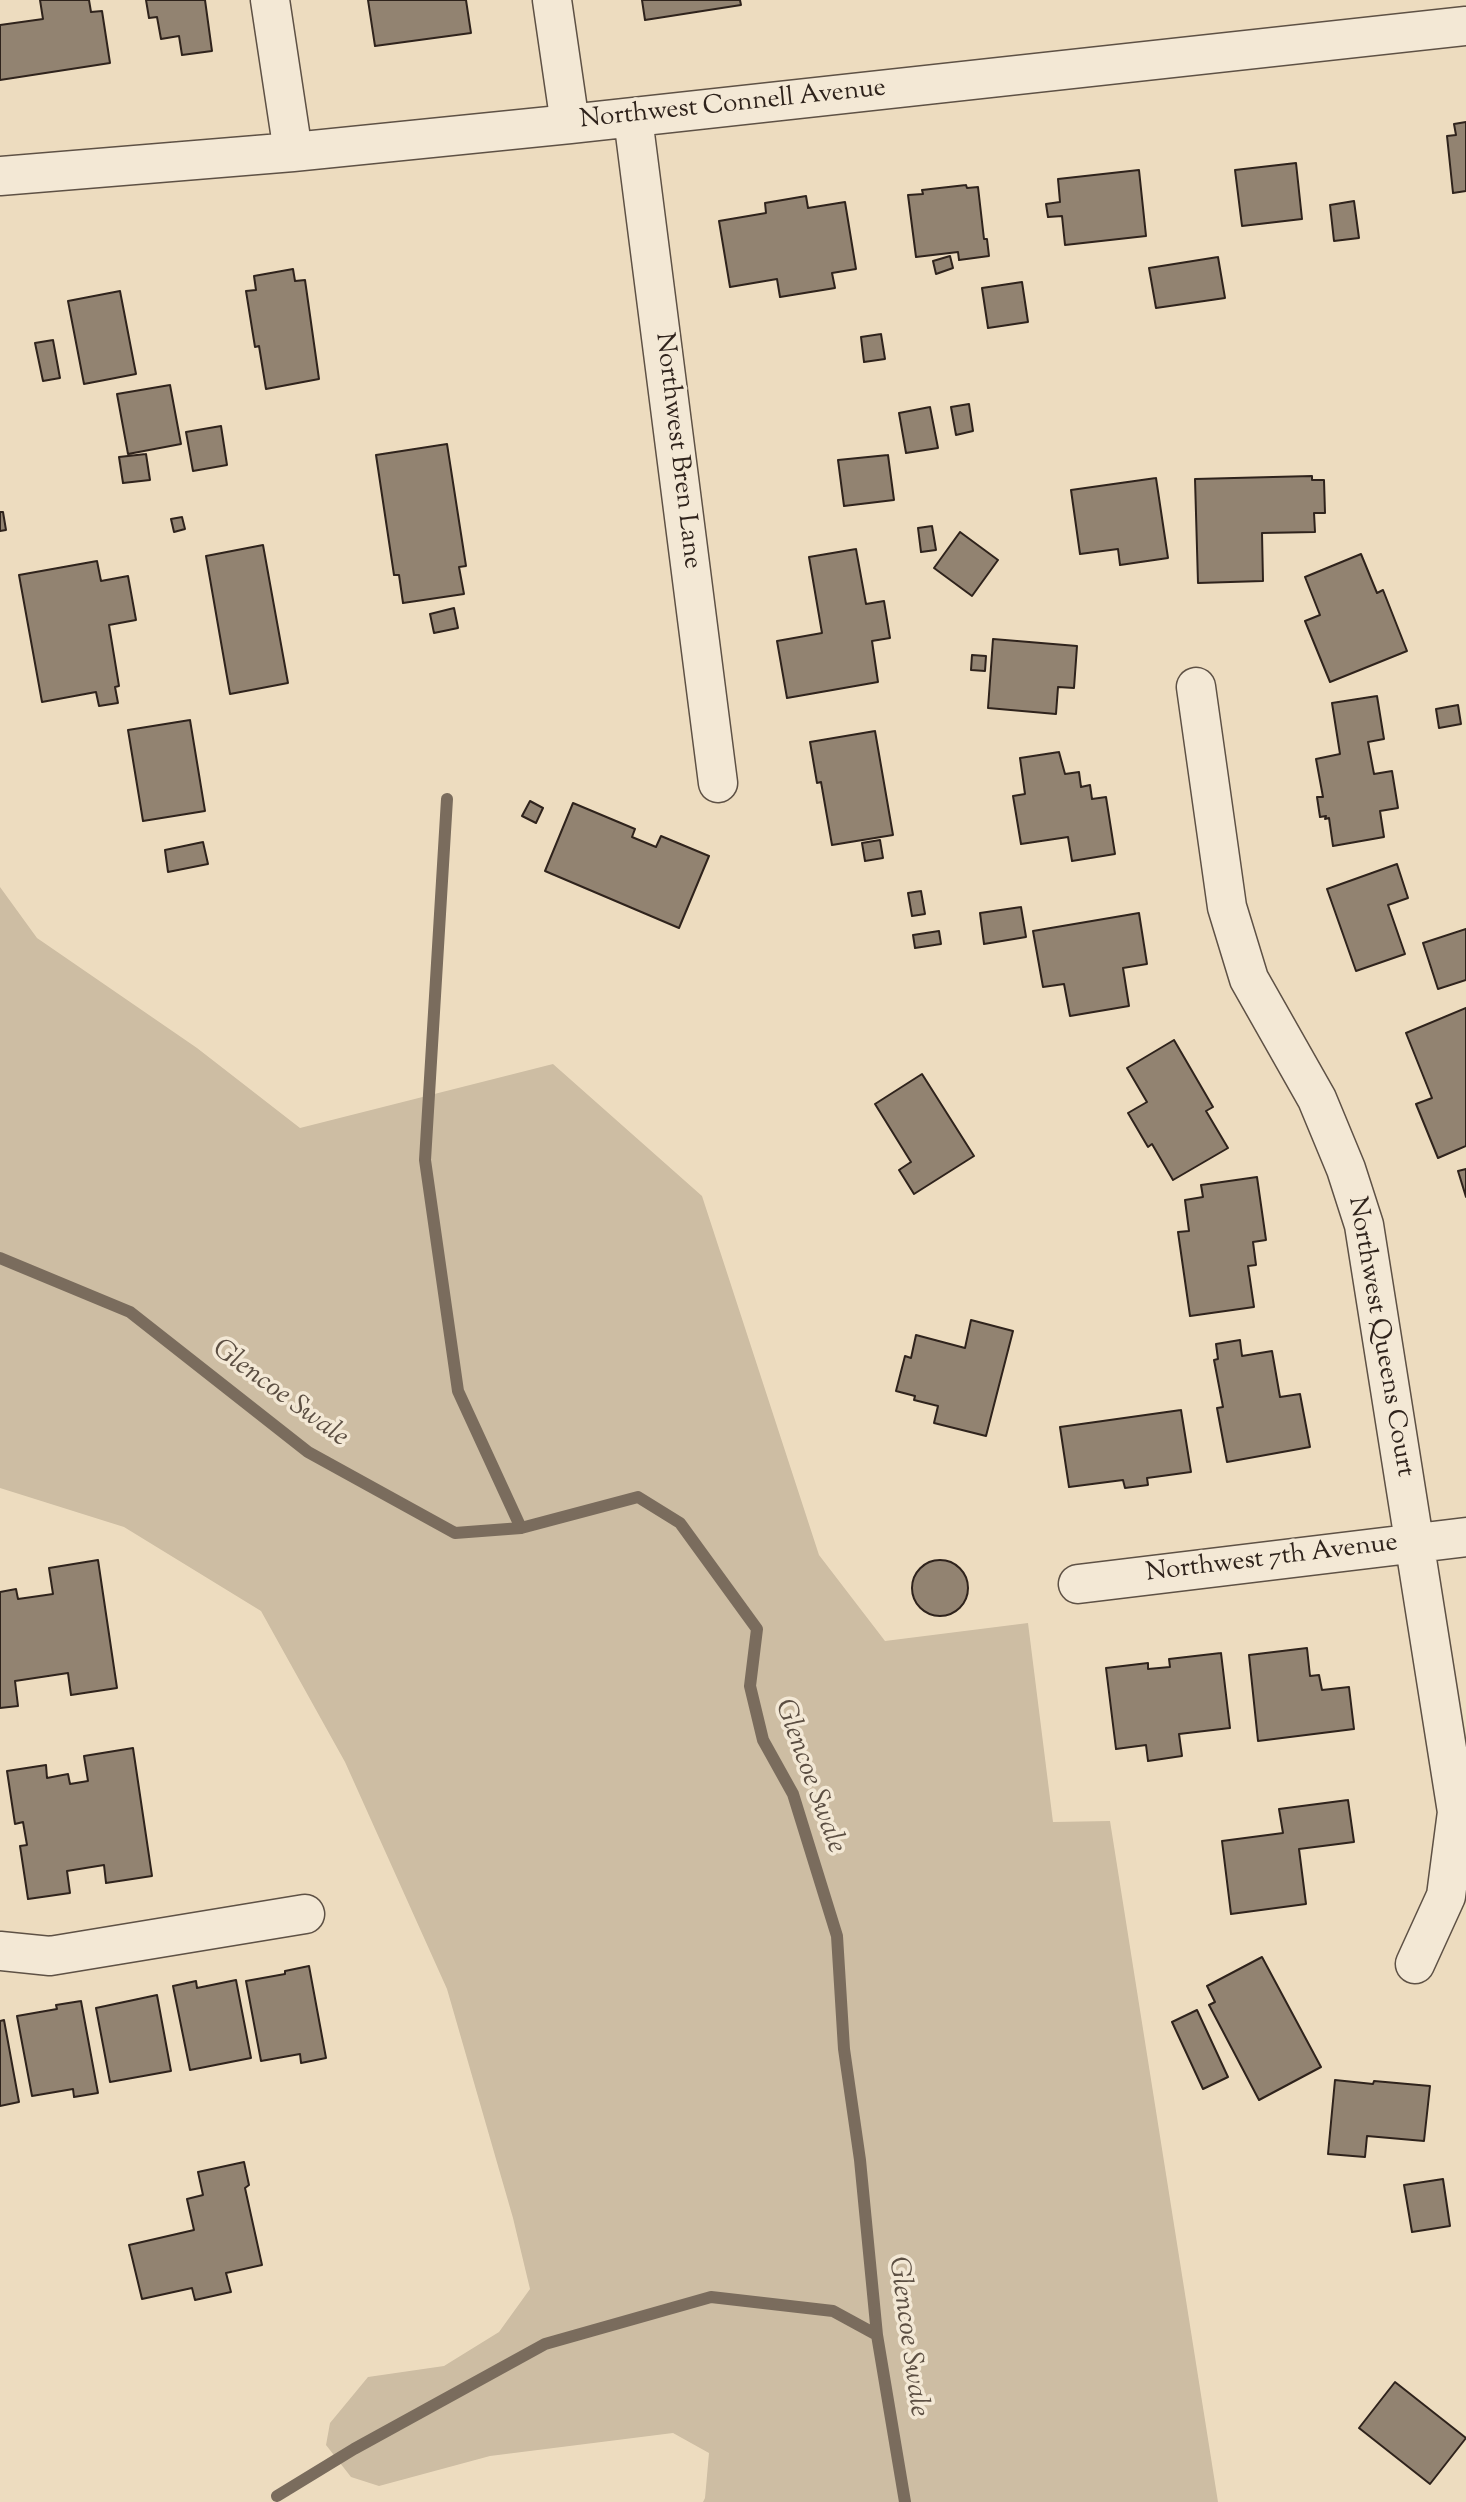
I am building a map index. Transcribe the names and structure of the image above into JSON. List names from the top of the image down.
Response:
{
  "streets": {
    "street": [
      "Northwest Connell Avenue",
      "Northwest Bren Lane",
      "Northwest Queens Court",
      "Northwest 7th Avenue"
    ]
  },
  "crossings": [
    ["Northwest Connell Avenue", "Northwest Bren Lane"],
    ["Northwest Queens Court", "Northwest 7th Avenue"]
  ],
  "water": ["Glencoe Swale"]
}
